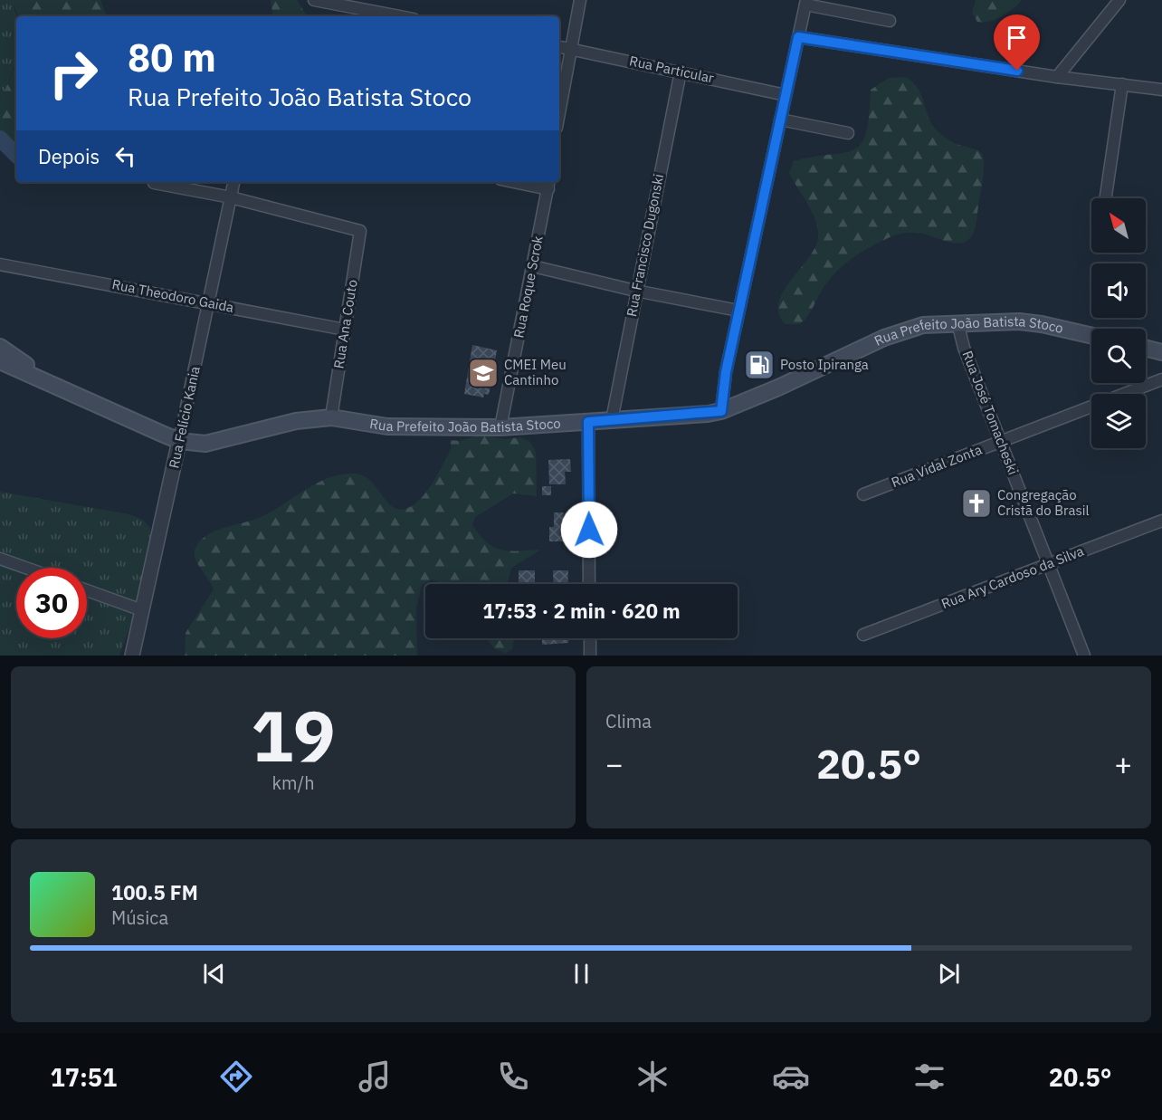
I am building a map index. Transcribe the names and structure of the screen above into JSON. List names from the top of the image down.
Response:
{
  "streets": {
    "main road": ["Rua Prefeito João Batista Stoco"],
    "street": [
      "Rua Particular",
      "Rua Francisco Dugonski",
      "Rua Roque Scrok",
      "Rua Theodoro Gaida",
      "Rua Ana Couto",
      "Rua José Tomacheski",
      "Rua Felício Kania",
      "Rua Vidal Zonta",
      "Rua Ary Cardoso da Silva"
    ]
  },
  "crossings": [
    ["Rua Particular", "Rua Francisco Dugonski"],
    ["Rua Francisco Dugonski", "Rua Prefeito João Batista Stoco"],
    ["Rua Roque Scrok", "Rua Prefeito João Batista Stoco"],
    ["Rua Theodoro Gaida", "Rua Ana Couto"],
    ["Rua Theodoro Gaida", "Rua Felício Kania"],
    ["Rua Ana Couto", "Rua Prefeito João Batista Stoco"],
    ["Rua Ana Couto", "Rua Felício Kania"],
    ["Rua Prefeito João Batista Stoco", "Rua José Tomacheski"],
    ["Rua Prefeito João Batista Stoco", "Rua Felício Kania"],
    ["Rua José Tomacheski", "Rua Vidal Zonta"],
    ["Rua José Tomacheski", "Rua Ary Cardoso da Silva"]
  ],
  "places": {
    "fuel station": ["Posto Ipiranga"],
    "school or university": ["CMEI Meu Cantinho"],
    "church": ["Congregação Cristã do Brasil"]
  },
  "north": "top left",
  "page": {
    "turn": ["80 m", "Rua Prefeito João Batista Stoco"],
    "then": "Depois",
    "limit": "30",
    "trip": "17:53 · 2 min · 620 m",
    "tile": [
      ["19", "km/h"],
      "Clima"
    ],
    "heat": ["−", "20.5°", "+"],
    "song": ["100.5 FM", "Música"],
    "tabs": ["17:51", "20.5°"]
  }
}
